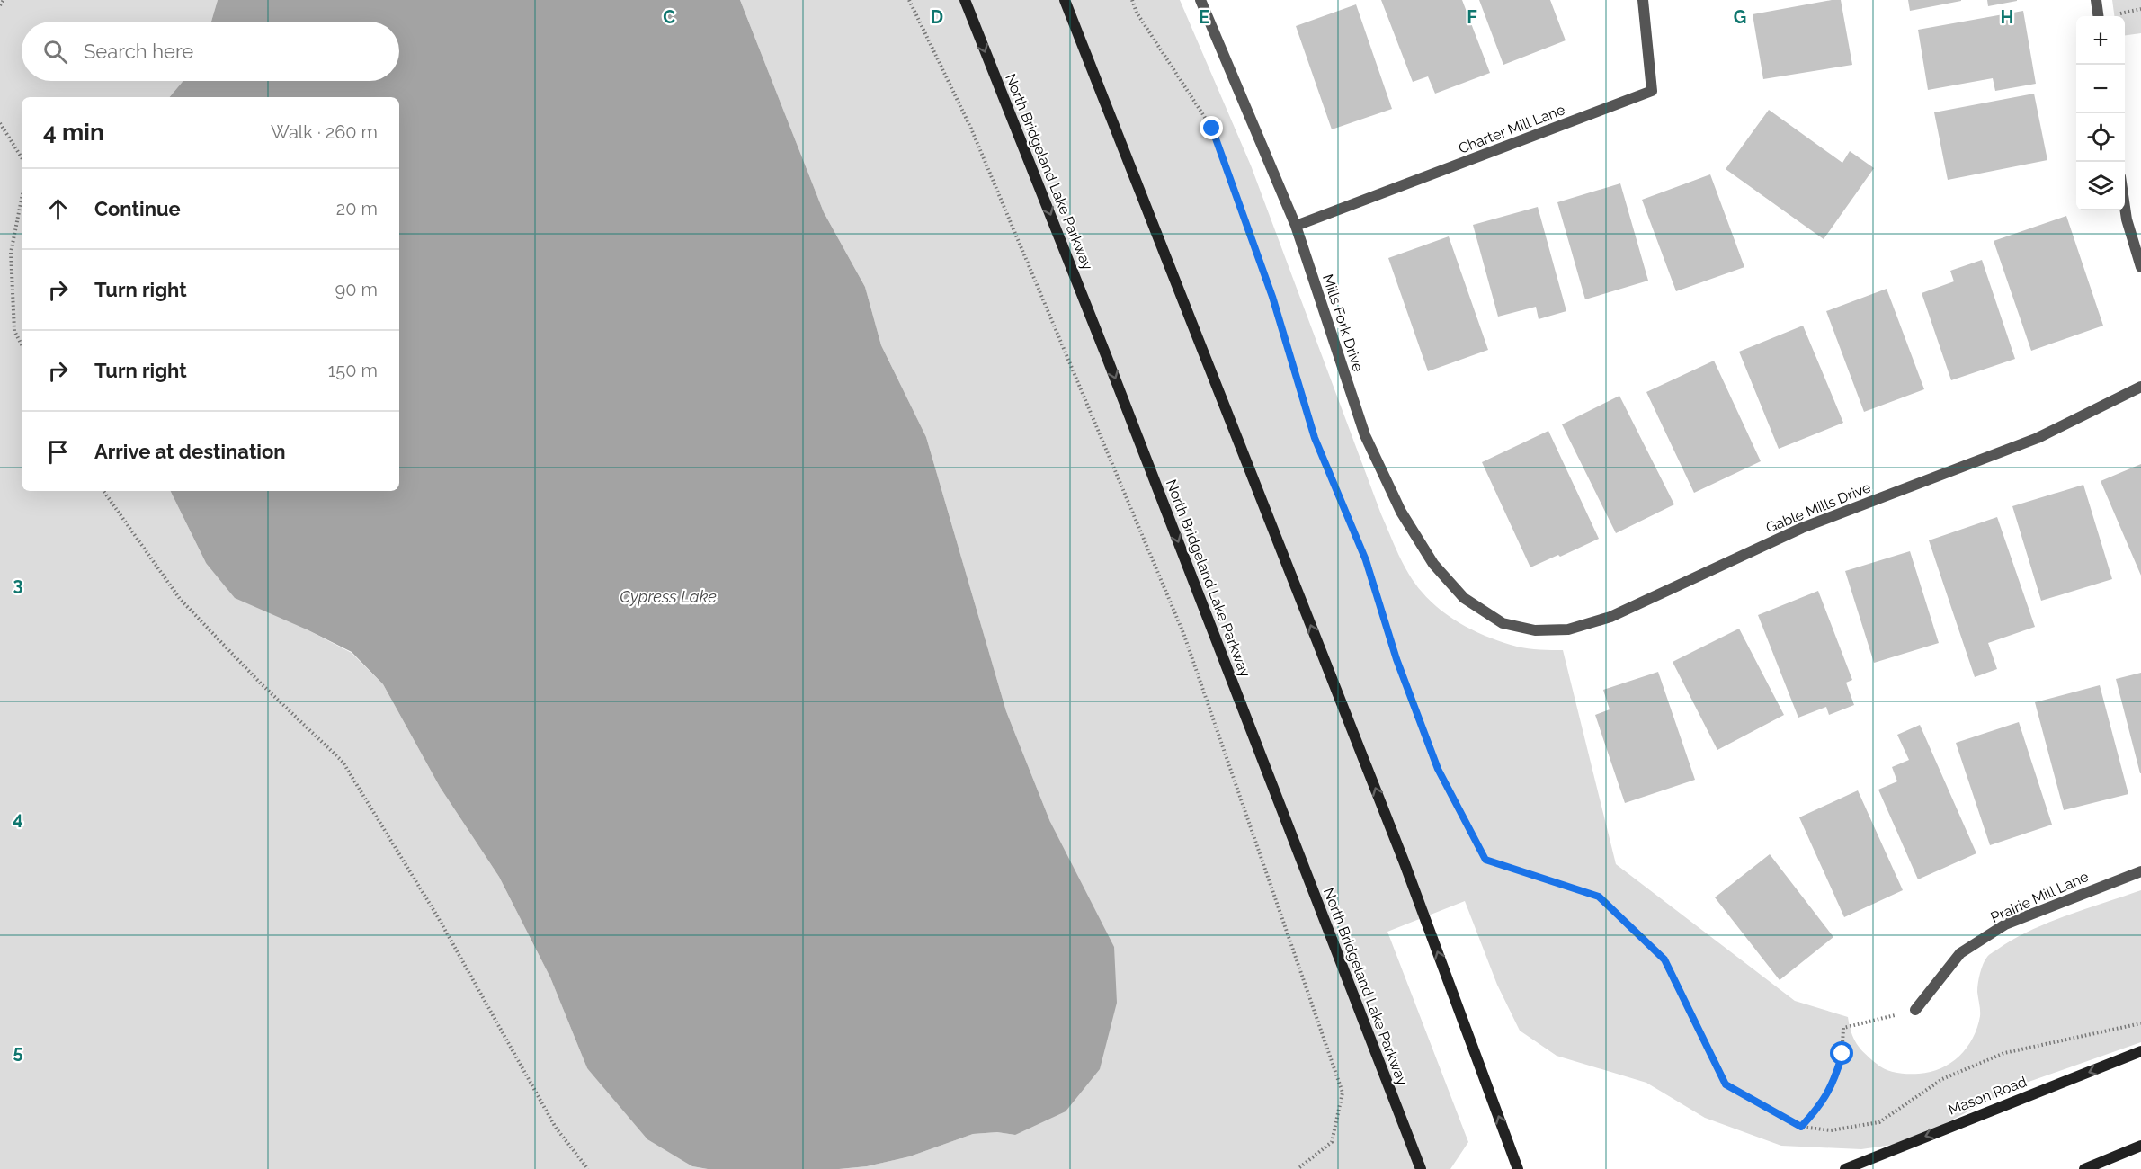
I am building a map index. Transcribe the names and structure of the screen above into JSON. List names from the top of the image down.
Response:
{
  "streets": {
    "main road": ["North Bridgeland Lake Parkway", "Mason Road"],
    "street": [
      "Charter Mill Lane",
      "Mills Fork Drive",
      "Gable Mills Drive",
      "Prairie Mill Lane"
    ]
  },
  "crossings": [
    ["Charter Mill Lane", "Mills Fork Drive"],
    ["Mills Fork Drive", "Gable Mills Drive"]
  ],
  "one_way": ["Mason Road"],
  "water": ["Cypress Lake"],
  "page": {
    "map_buttons": ["+", "−"],
    "search": "Search here",
    "heading": ["4 min", "Walk · 260 m"],
    "list": [
      ["Continue", "20 m"],
      ["Turn right", "90 m"],
      ["Turn right", "150 m"],
      "Arrive at destination"
    ]
  },
  "grid": {
    "columns": [
      "C",
      "D",
      "E",
      "F",
      "G",
      "H"
    ],
    "rows": ["3", "4", "5"]
  }
}
